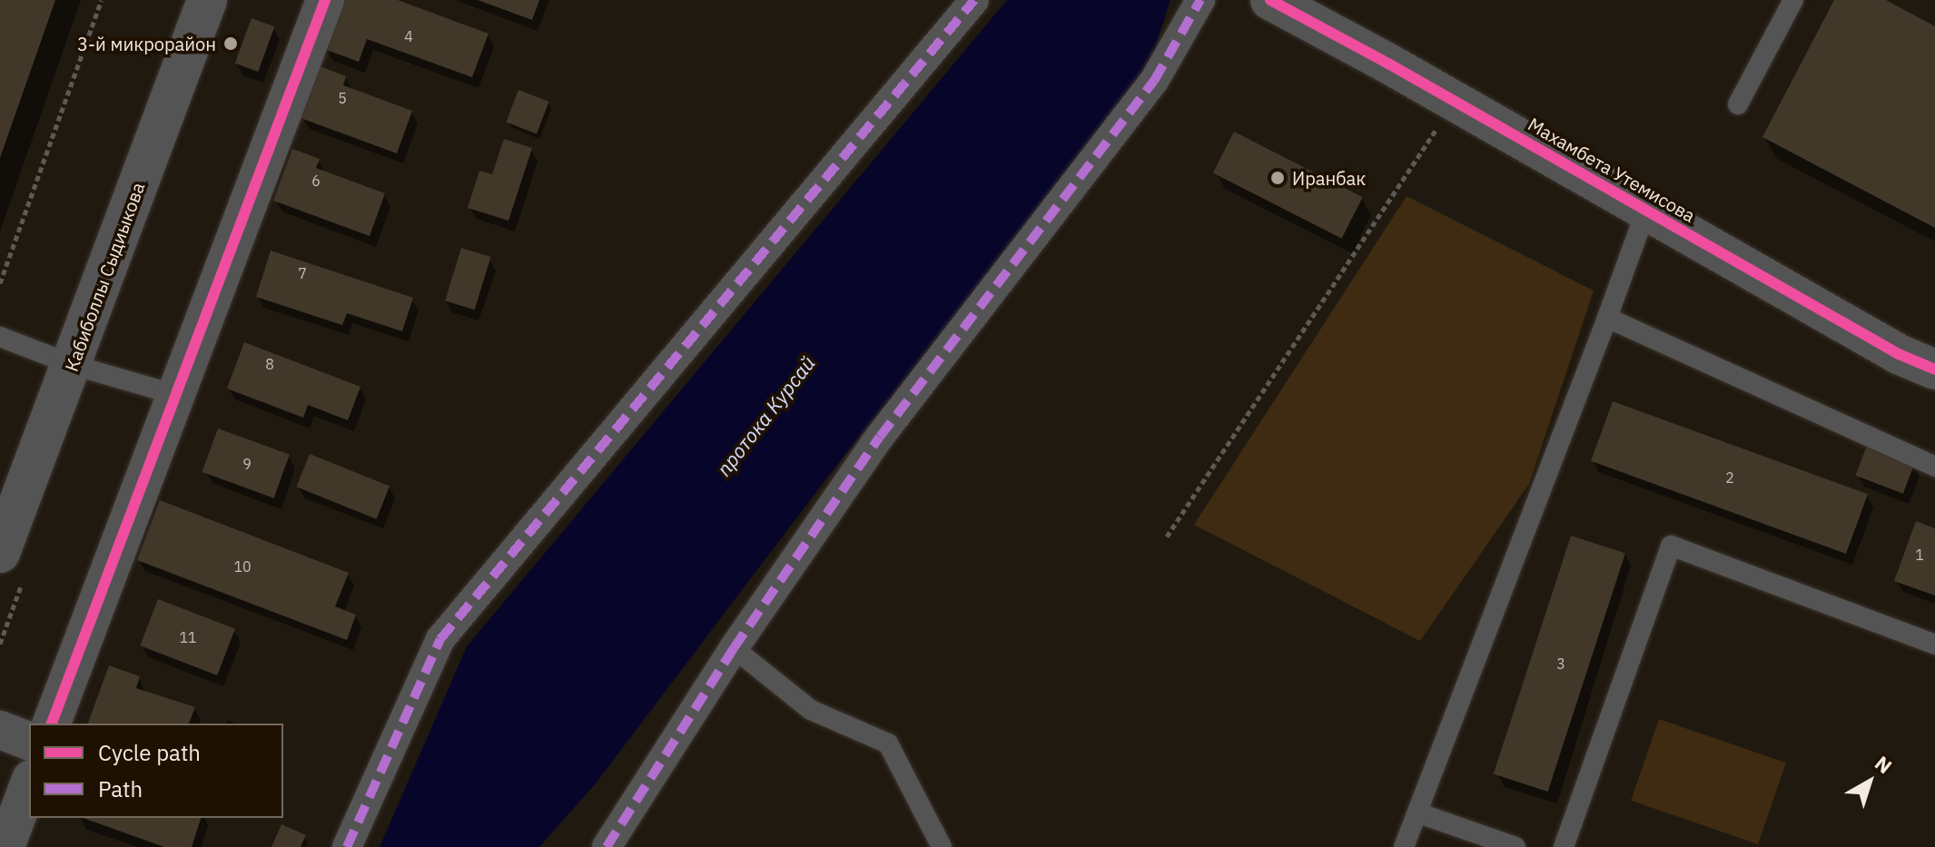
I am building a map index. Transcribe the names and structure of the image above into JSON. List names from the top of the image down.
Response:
{
  "streets": {
    "street": ["Махамбета Утемисова", "Кабиболлы Сыдиыкова"]
  },
  "water": ["протока Курсай"],
  "places": ["3-й микрорайон", "Иранбак"],
  "house_numbers": [
    "4",
    "5",
    "6",
    "7",
    "8",
    "9",
    "2",
    "1",
    "10",
    "11",
    "3"
  ],
  "legend": ["Cycle path", "Path"],
  "north": "top right"
}
